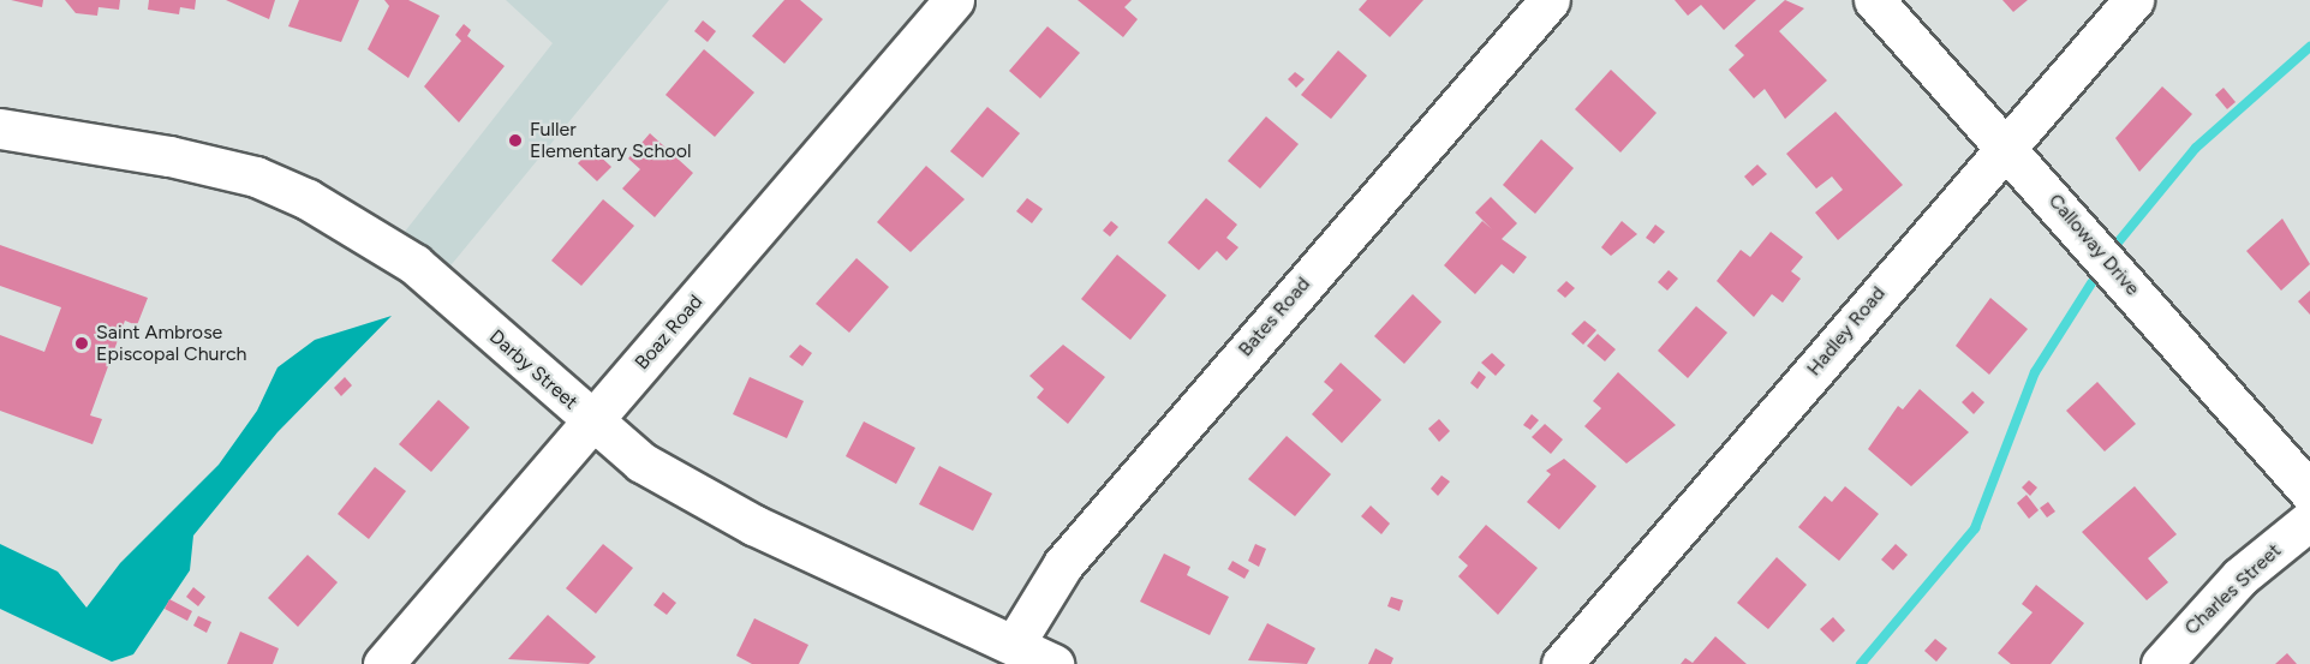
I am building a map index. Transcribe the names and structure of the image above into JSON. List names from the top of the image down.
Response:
{
  "streets": {
    "street": [
      "Calloway Drive",
      "Bates Road",
      "Hadley Road",
      "Boaz Road",
      "Darby Street",
      "Charles Street"
    ]
  },
  "crossings": [
    ["Calloway Drive", "Hadley Road"],
    ["Bates Road", "Darby Street"],
    ["Boaz Road", "Darby Street"]
  ],
  "places": ["Fuller Elementary School", "Saint Ambrose Episcopal Church"]
}
